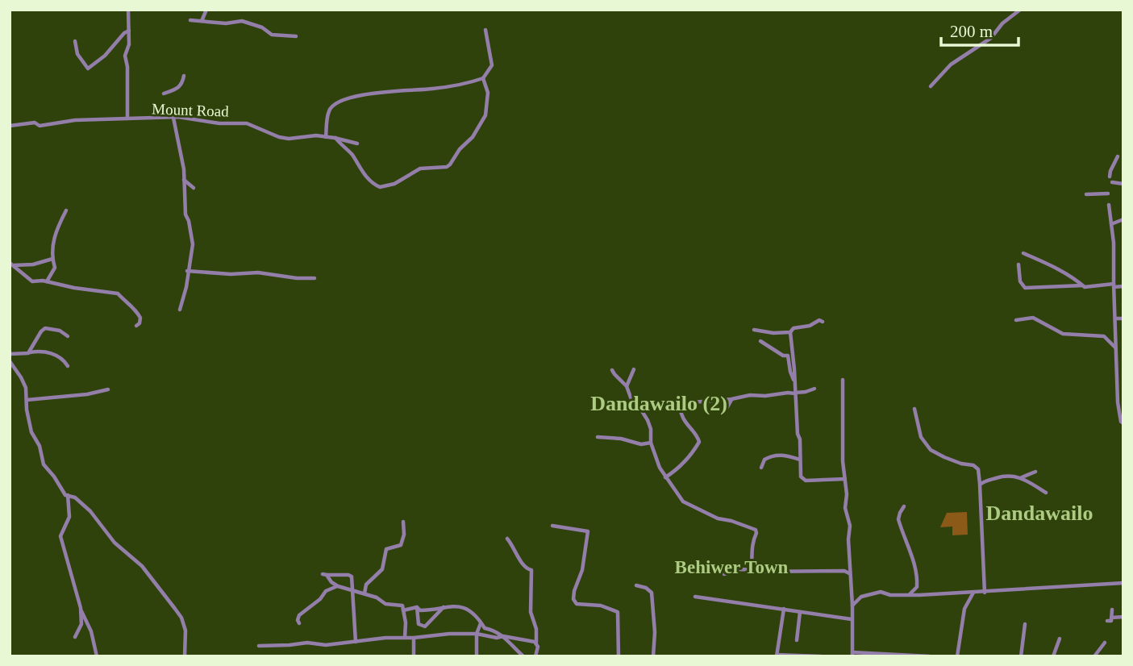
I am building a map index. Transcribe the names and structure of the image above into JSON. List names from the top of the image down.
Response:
{
  "streets": {
    "street": ["Mount Road"]
  },
  "districts": ["Dandawailo (2)", "Dandawailo", "Behiwer Town"],
  "scale_bar": "200 m"
}
